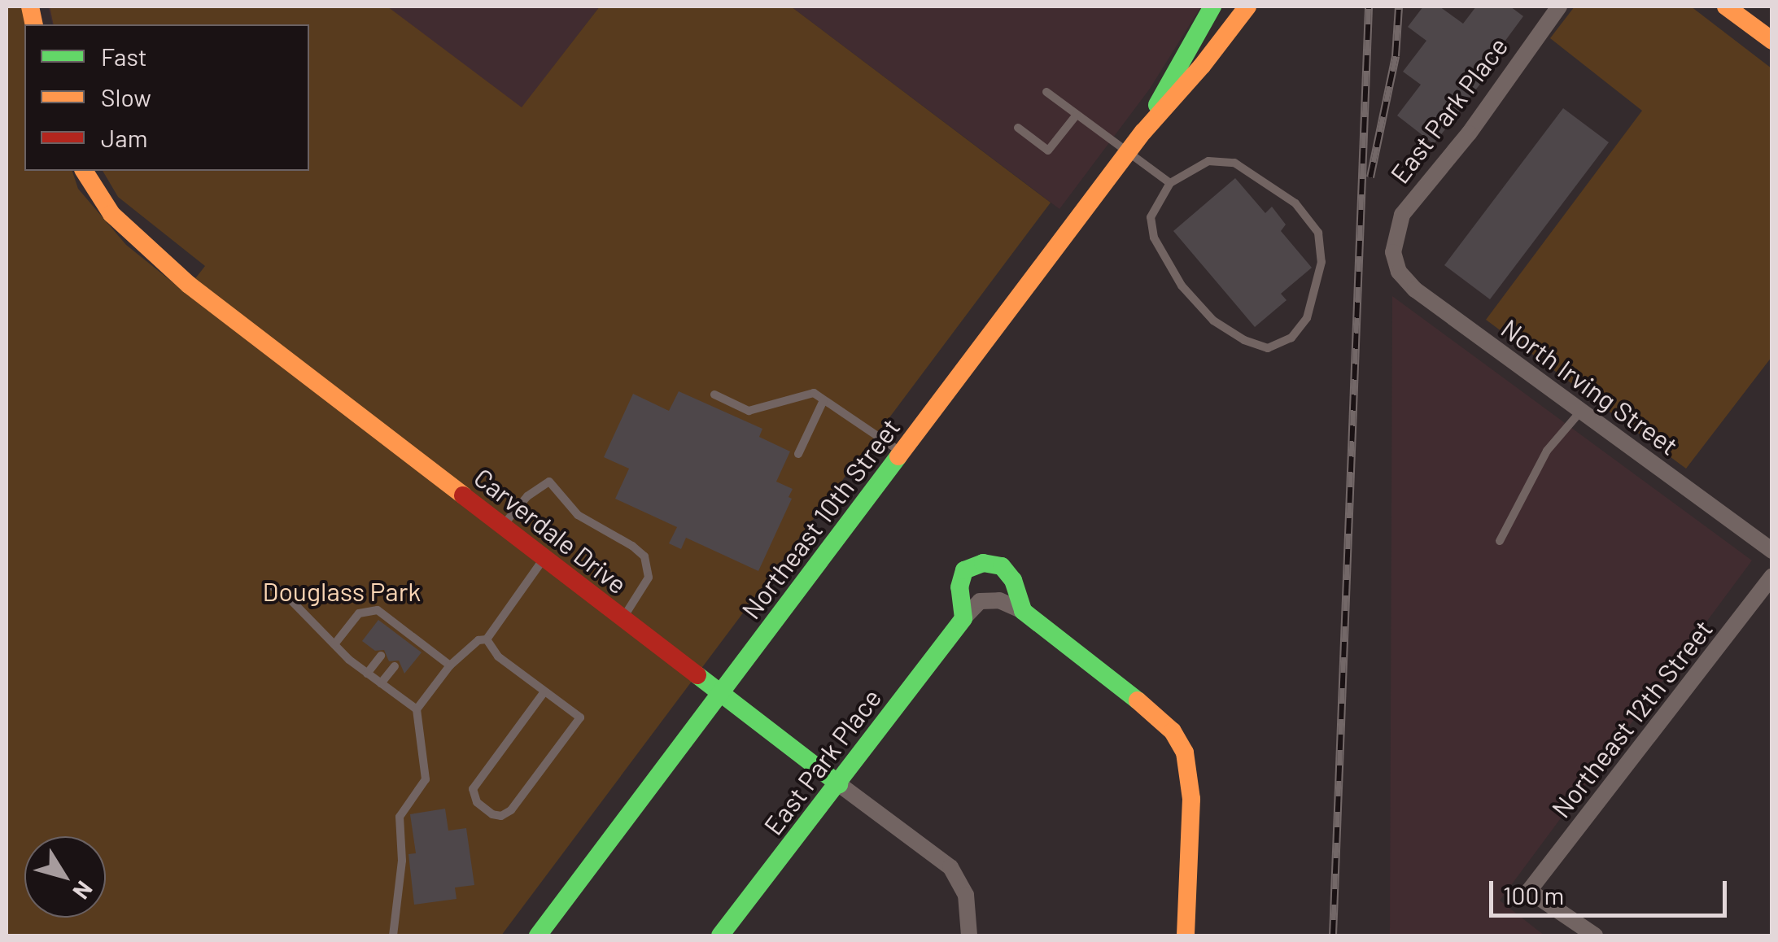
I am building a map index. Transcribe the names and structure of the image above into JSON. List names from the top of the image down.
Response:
{
  "streets": {
    "street": [
      "East Park Place",
      "North Irving Street",
      "Northeast 10th Street",
      "Carverdale Drive",
      "Northeast 12th Street"
    ]
  },
  "crossings": [
    ["East Park Place", "North Irving Street"],
    ["East Park Place", "Carverdale Drive"],
    ["Northeast 10th Street", "Carverdale Drive"]
  ],
  "parks": ["Douglass Park"],
  "legend": ["Fast", "Slow", "Jam"],
  "scale_bar": "100 m",
  "north": "bottom right"
}
